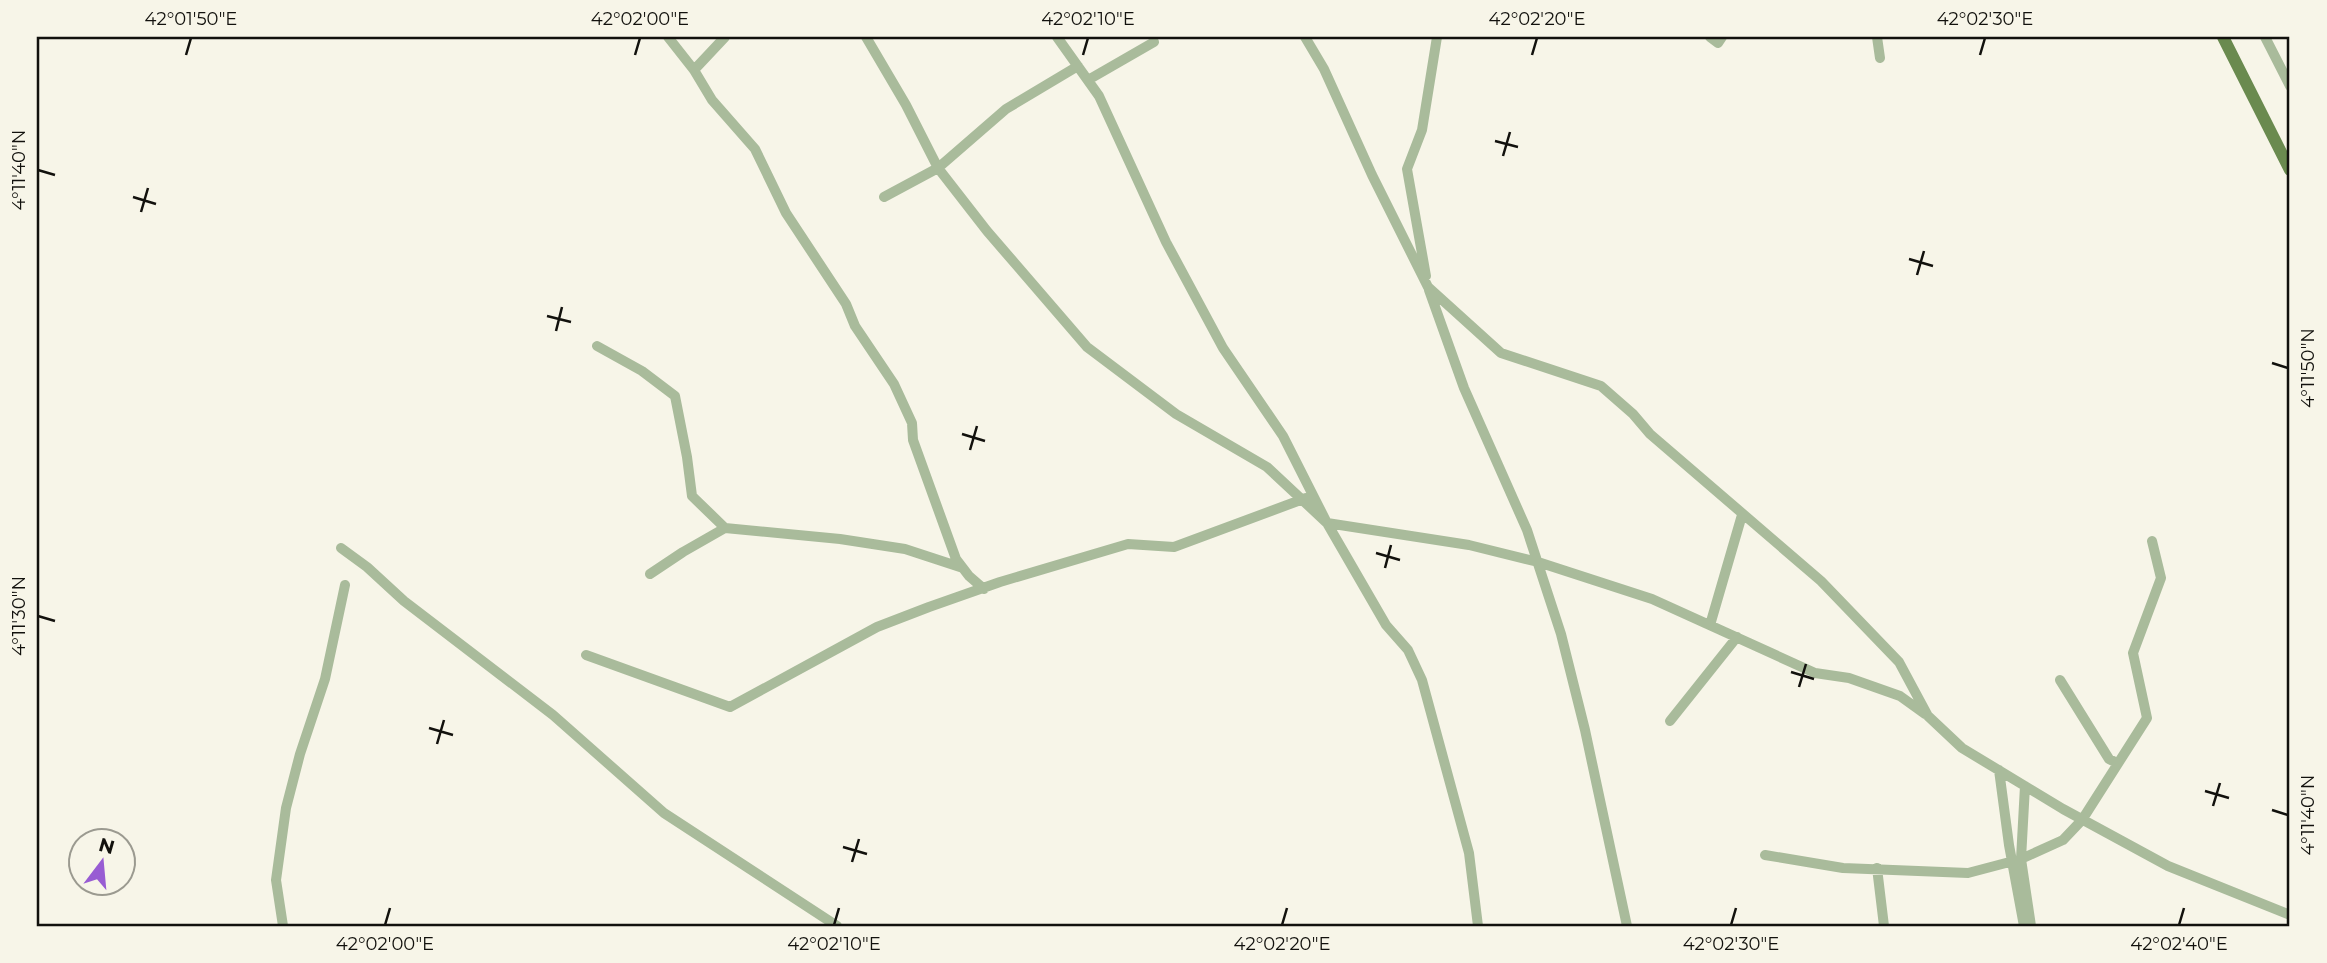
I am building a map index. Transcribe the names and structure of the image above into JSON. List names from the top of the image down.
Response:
{
  "north": "top",
  "coordinates": [
    "42°01'50\"E",
    "42°02'00\"E",
    "42°02'10\"E",
    "42°02'20\"E",
    "42°02'30\"E",
    "4°11'40\"N",
    "4°11'50\"N",
    "4°11'30\"N",
    "42°02'40\"E"
  ]
}
